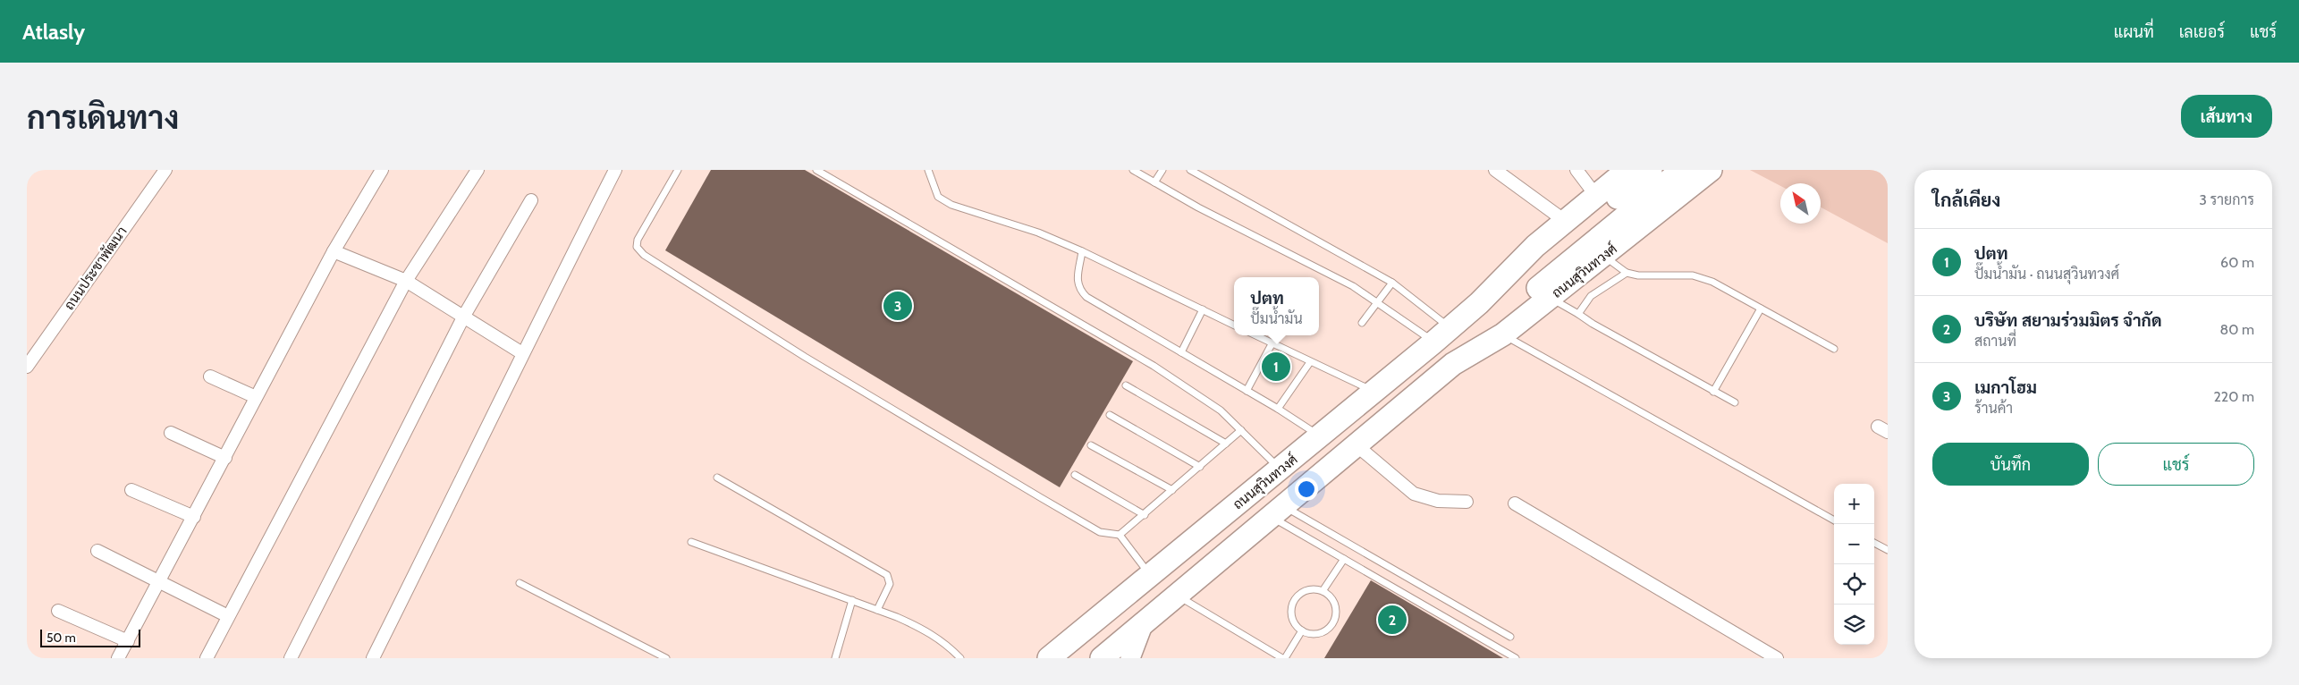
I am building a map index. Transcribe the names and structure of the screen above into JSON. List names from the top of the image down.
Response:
{
  "streets": {
    "highway": ["ถนนสุวินทวงศ์"],
    "street": ["ถนนประชาพัฒนา"]
  },
  "scale_bar": "50 m",
  "north": "top left",
  "page": {
    "header": "Atlasly",
    "nav": ["แผนที่", "เลเยอร์", "แชร์"],
    "buttons": [
      "เส้นทาง",
      ["บันทึก", "แชร์"]
    ],
    "title": "การเดินทาง",
    "heading": ["ใกล้เคียง", "3 รายการ"],
    "list": [
      {
        "mark": "1",
        "name": "ปตท",
        "note": "ปั๊มน้ำมัน · ถนนสุวินทวงศ์",
        "value": "60 m"
      },
      {
        "mark": "2",
        "name": "บริษัท สยามร่วมมิตร จำกัด",
        "note": "สถานที่",
        "value": "80 m"
      },
      {
        "mark": "3",
        "name": "เมกาโฮม",
        "note": "ร้านค้า",
        "value": "220 m"
      }
    ],
    "popup": ["ปตท", "ปั๊มน้ำมัน"],
    "pins": ["3", "1", "2"],
    "map_buttons": ["+", "−"],
    "scale": "50 m"
  }
}
